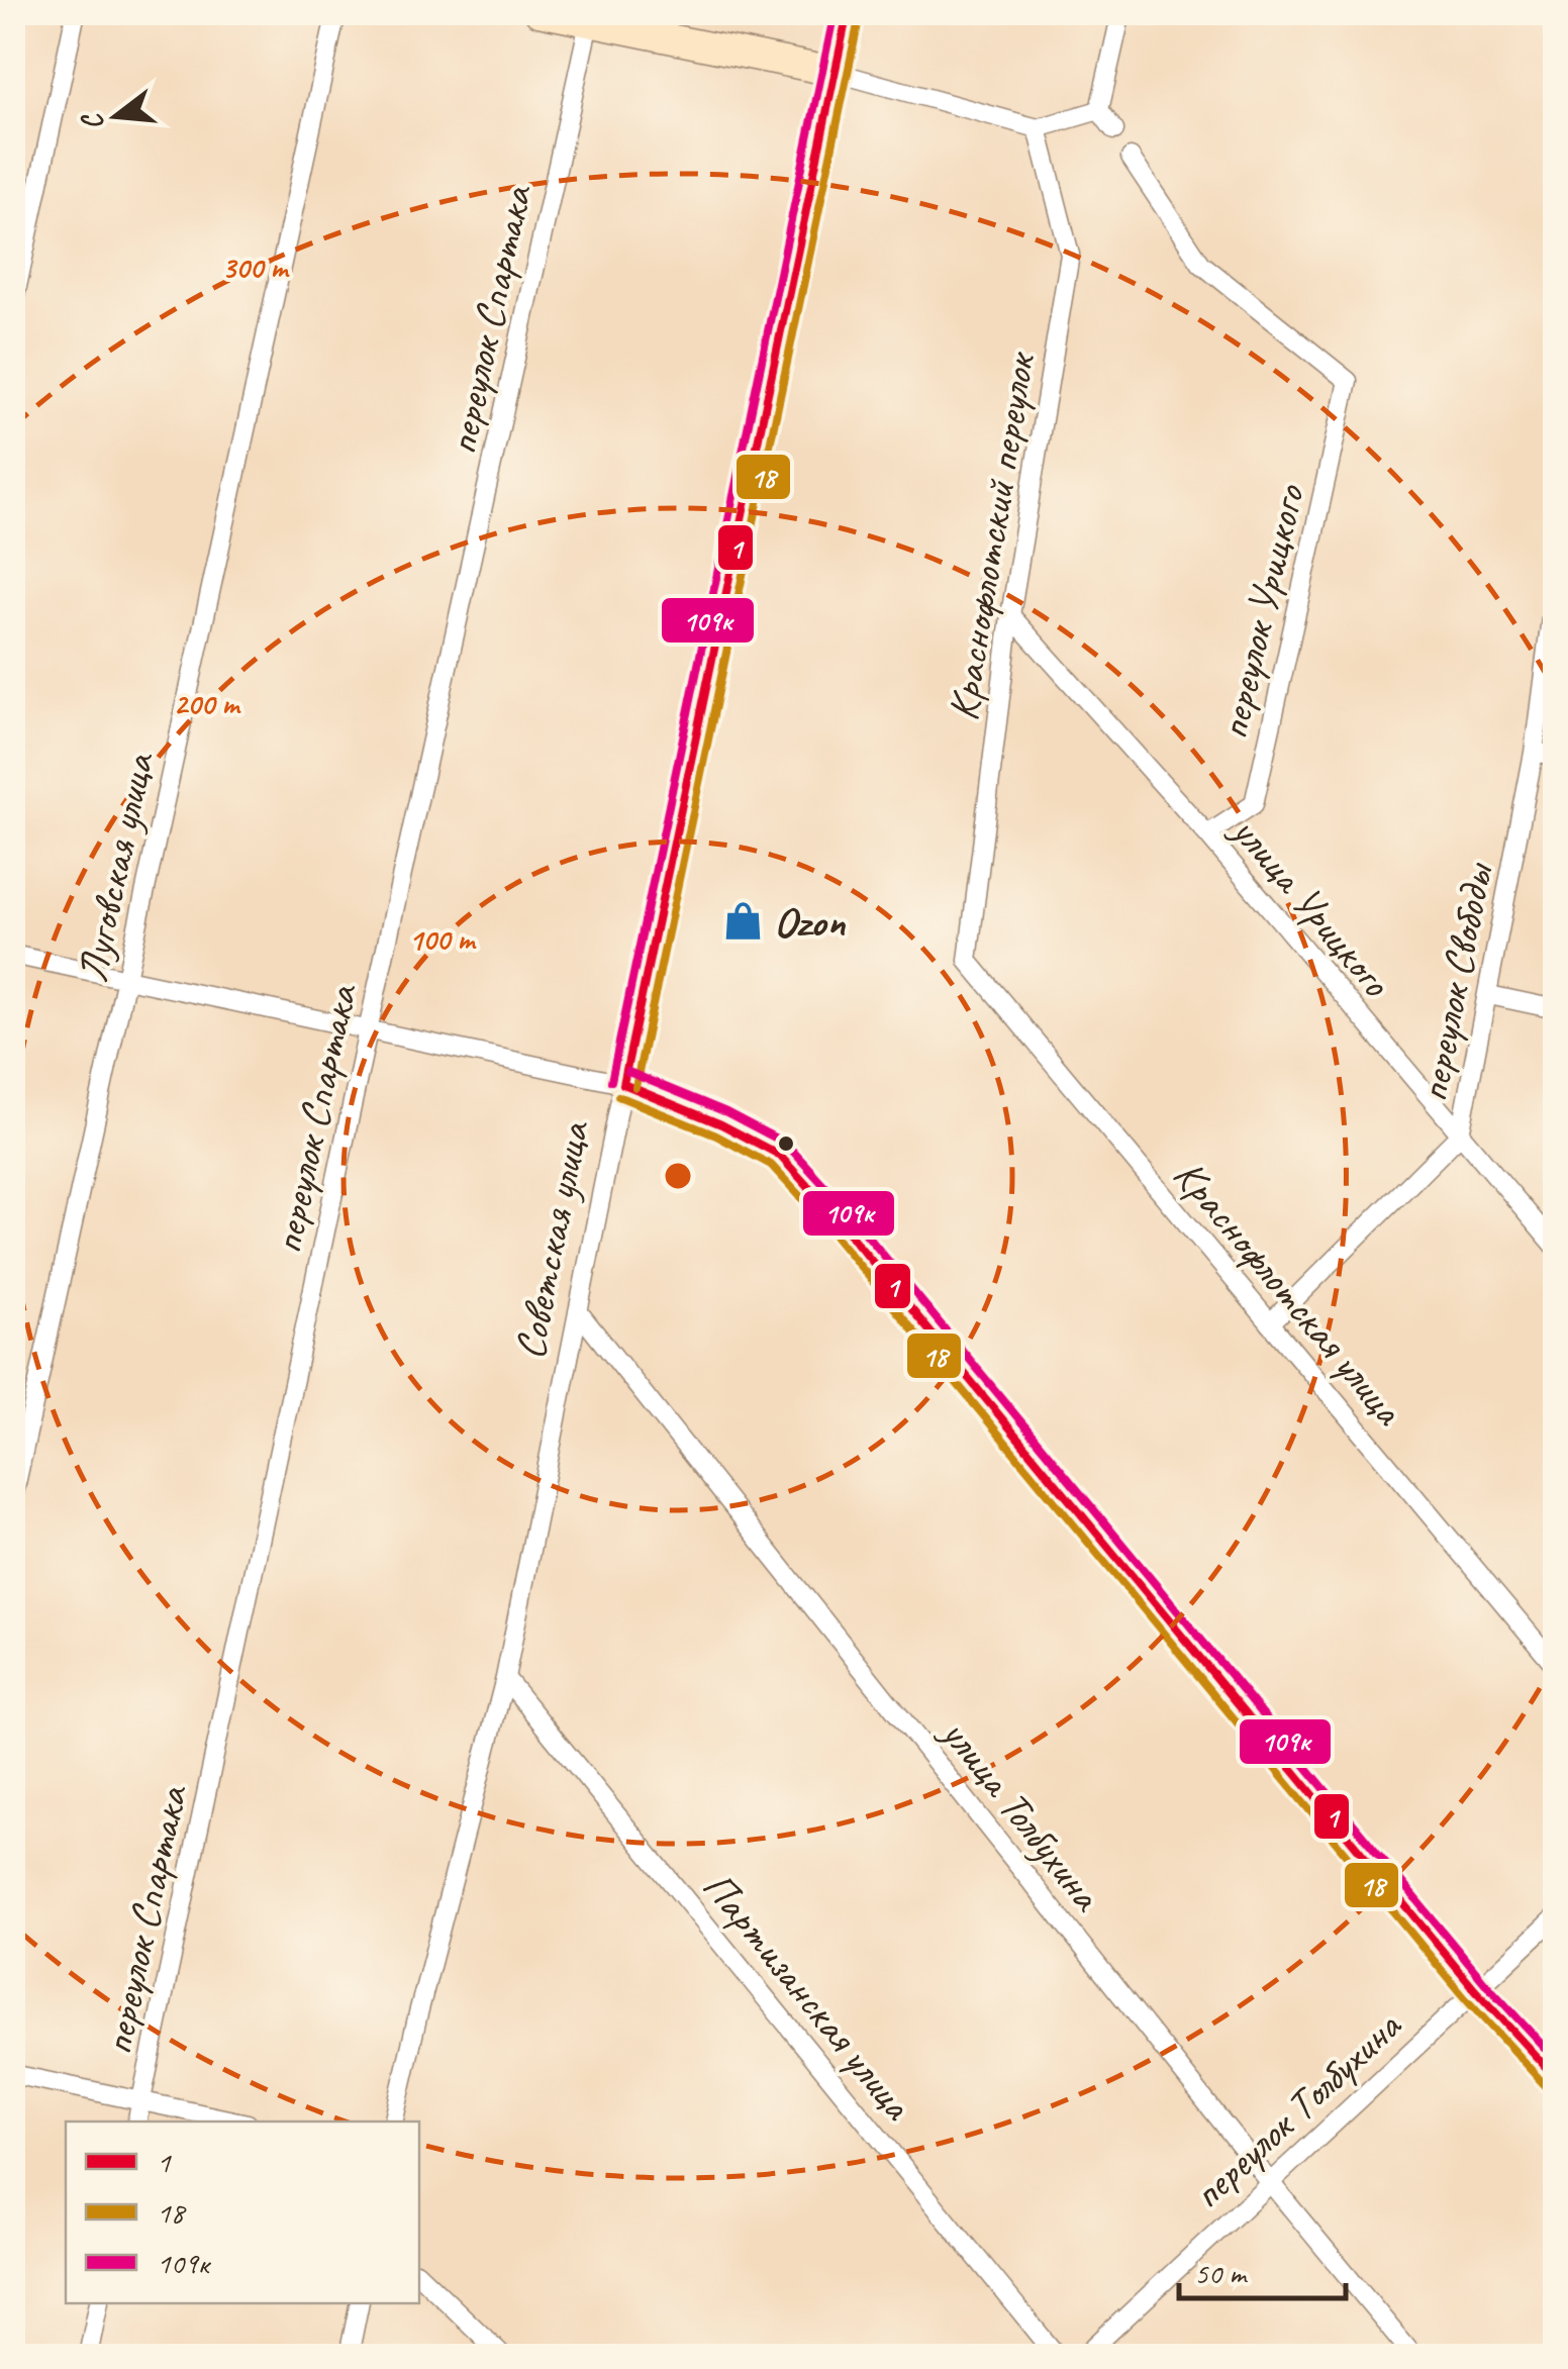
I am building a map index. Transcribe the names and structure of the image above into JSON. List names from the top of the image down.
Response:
{
  "streets": {
    "street": [
      "переулок Спартака",
      "Краснофлотский переулок",
      "переулок Урицкого",
      "Луговская улица",
      "улица Урицкого",
      "переулок Свободы",
      "Советская улица",
      "Краснофлотская улица",
      "улица Толбухина",
      "Партизанская улица",
      "переулок Толбухина"
    ]
  },
  "crossings": [
    ["Краснофлотский переулок", "улица Урицкого"],
    ["Краснофлотский переулок", "Краснофлотская улица"],
    ["переулок Урицкого", "улица Урицкого"],
    ["улица Урицкого", "переулок Свободы"],
    ["переулок Свободы", "Краснофлотская улица"],
    ["Советская улица", "улица Толбухина"],
    ["Советская улица", "Партизанская улица"],
    ["улица Толбухина", "переулок Толбухина"]
  ],
  "places": {
    "shop": ["Ozon"]
  },
  "lines": ["transit line 1", "transit line 109к", "transit line 18"],
  "legend": ["1", "18", "109к"],
  "scale_bar": "50 m",
  "north": "left",
  "rings": ["300 m", "200 m", "100 m"]
}
